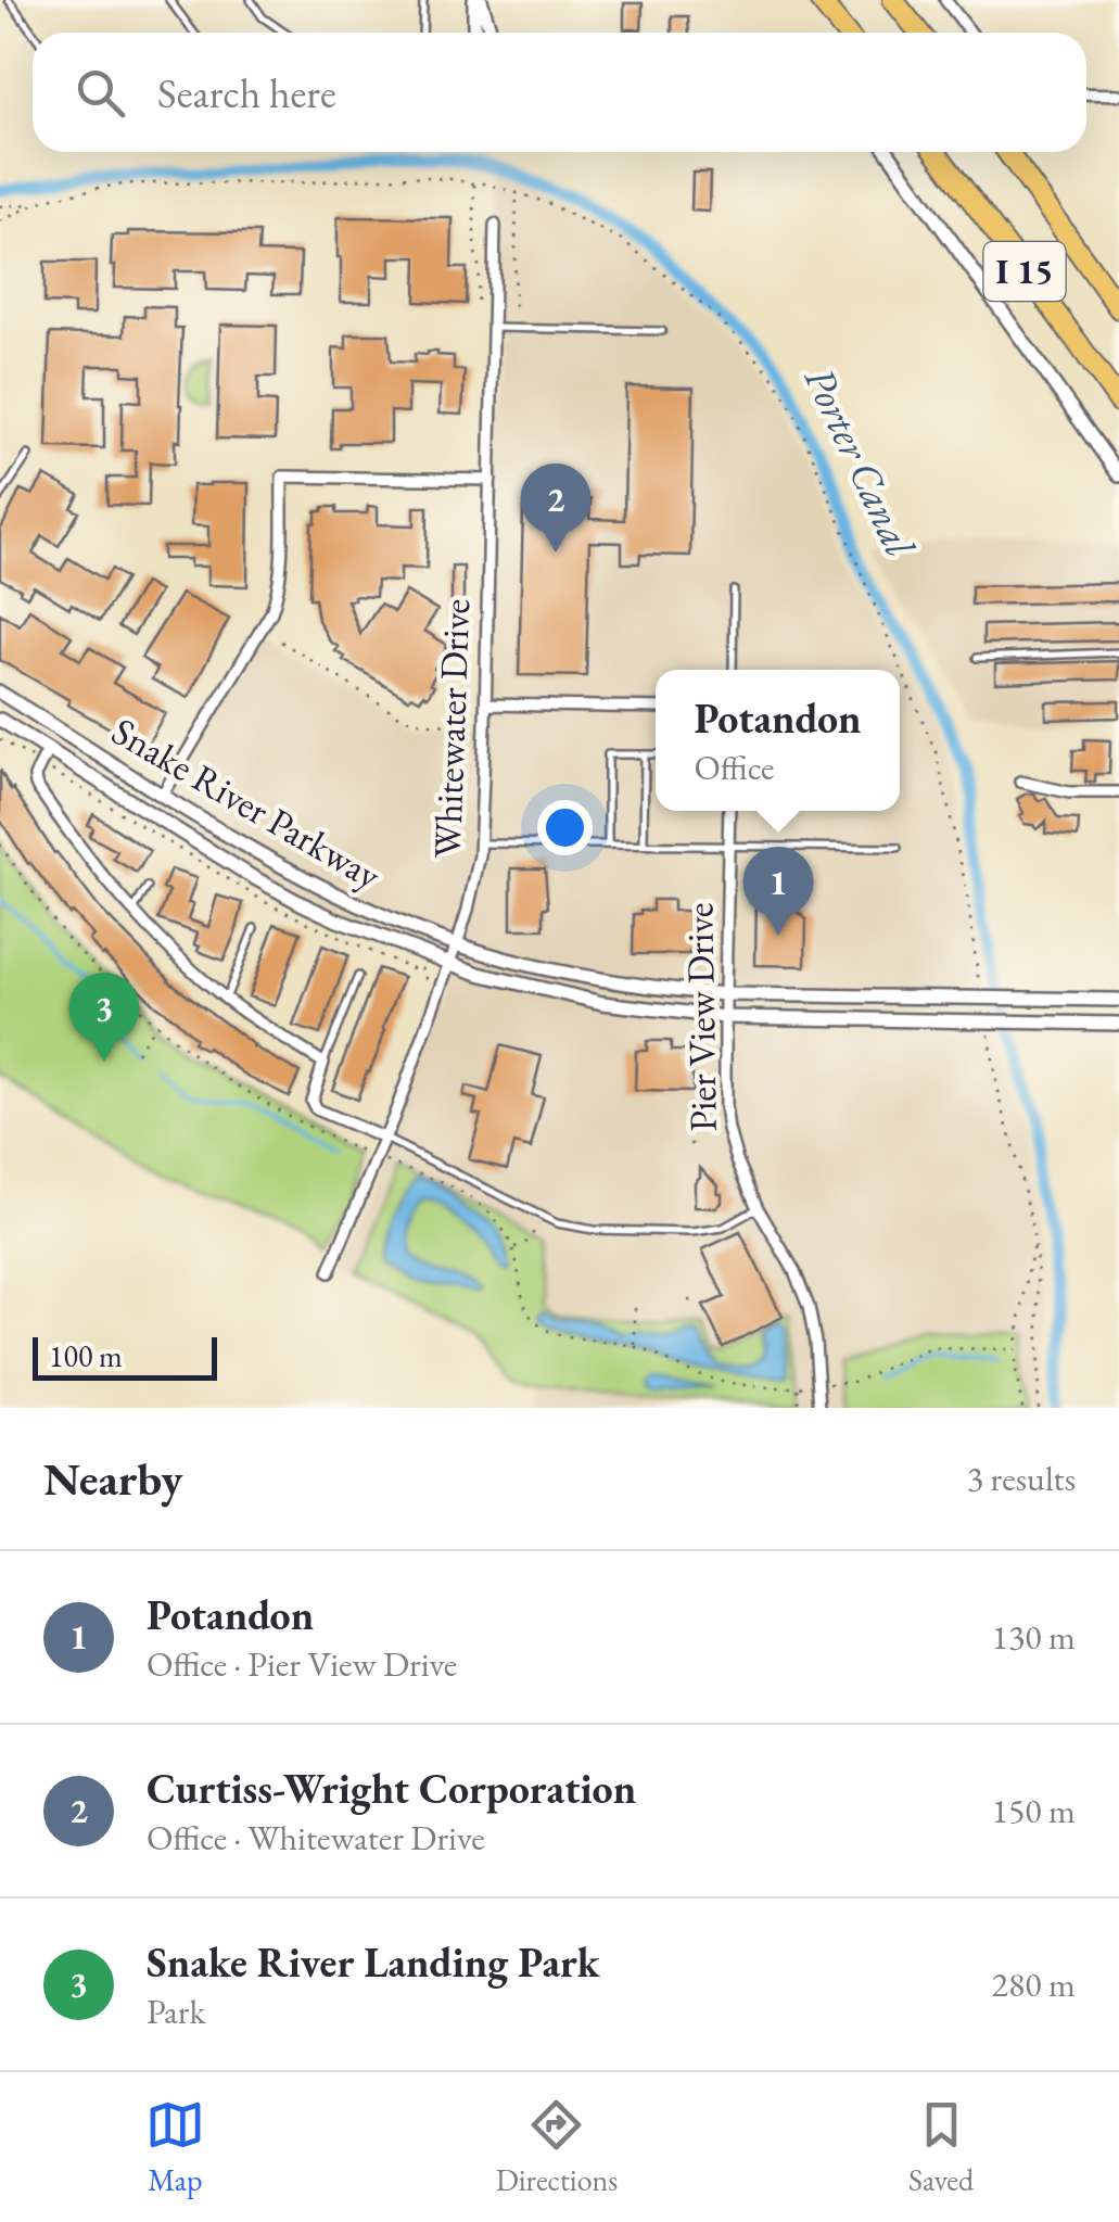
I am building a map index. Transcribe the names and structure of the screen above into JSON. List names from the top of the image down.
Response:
{
  "streets": {
    "highway": ["I 15"],
    "street": ["Whitewater Drive", "Snake River Parkway", "Pier View Drive"]
  },
  "crossings": [
    ["Whitewater Drive", "Snake River Parkway"],
    ["Snake River Parkway", "Pier View Drive"]
  ],
  "water": ["Porter Canal"],
  "scale_bar": "100 m",
  "page": {
    "search": "Search here",
    "pins": ["2", "1", "3"],
    "popup": ["Potandon", "Office"],
    "scale": "100 m",
    "heading": ["Nearby", "3 results"],
    "list": [
      {
        "mark": "1",
        "name": "Potandon",
        "note": "Office · Pier View Drive",
        "value": "130 m"
      },
      {
        "mark": "2",
        "name": "Curtiss-Wright Corporation",
        "note": "Office · Whitewater Drive",
        "value": "150 m"
      },
      {
        "mark": "3",
        "name": "Snake River Landing Park",
        "note": "Park",
        "value": "280 m"
      }
    ],
    "nav": ["Map", "Directions", "Saved"]
  }
}
